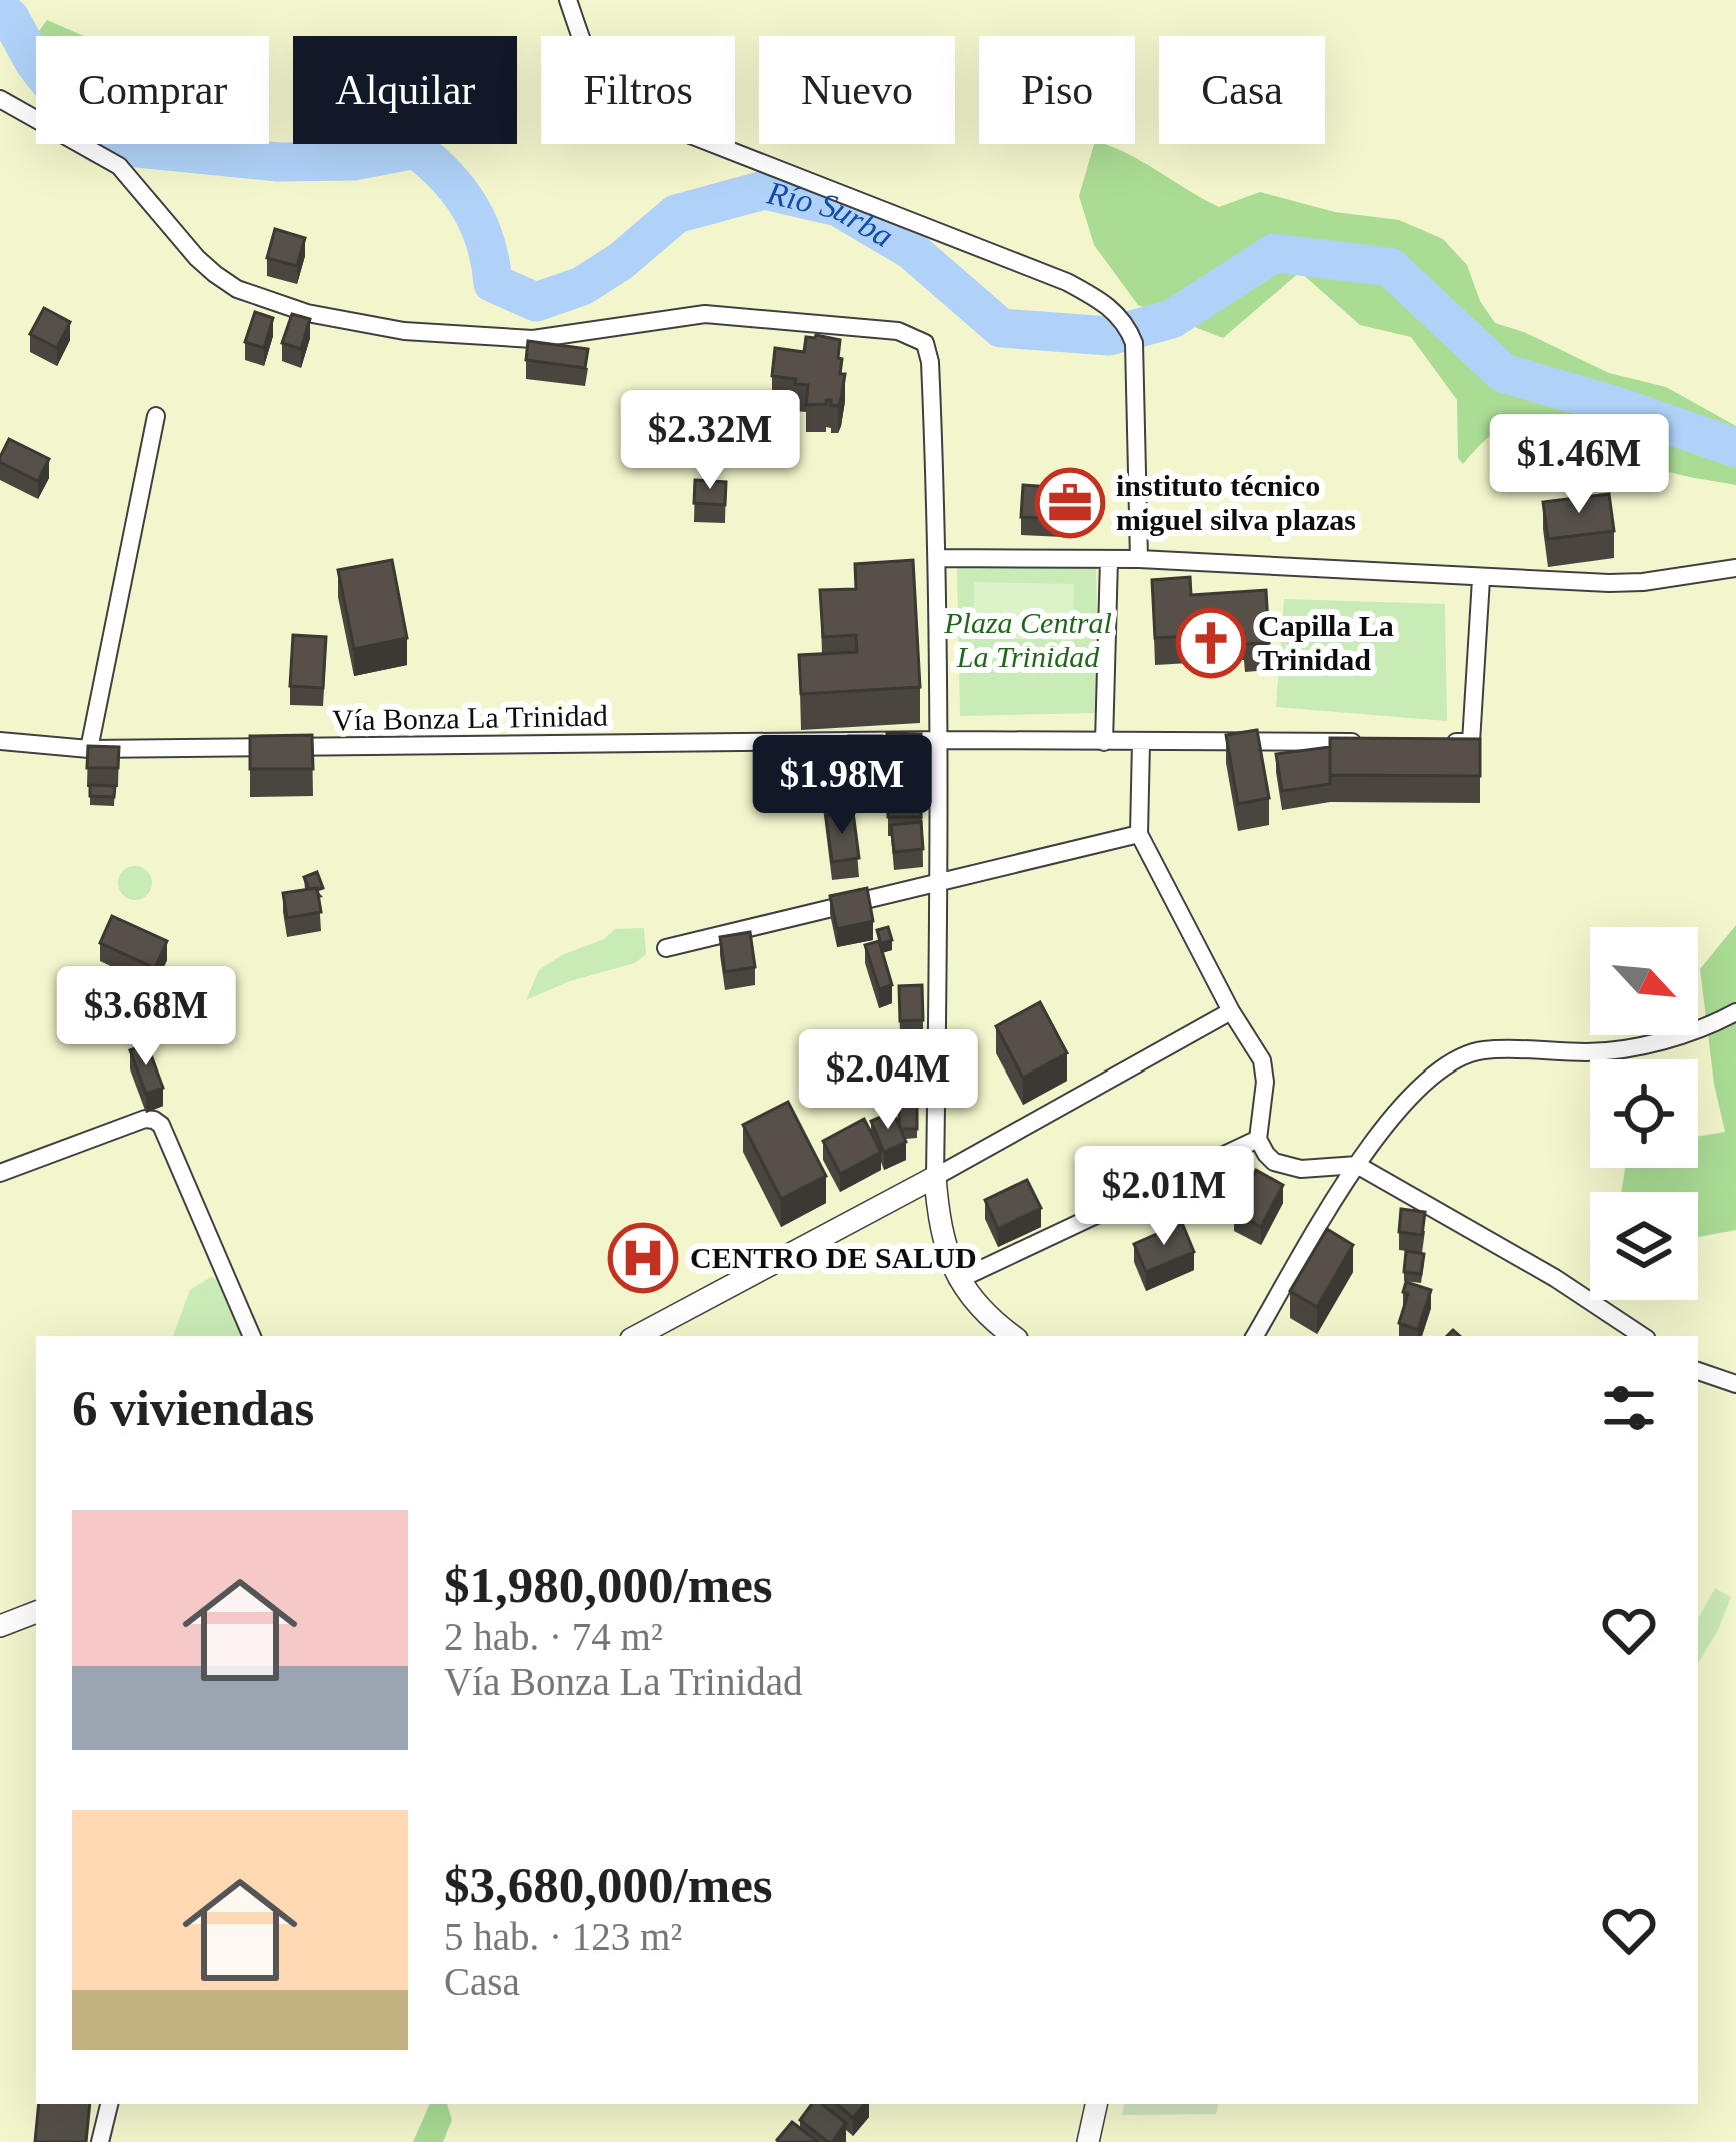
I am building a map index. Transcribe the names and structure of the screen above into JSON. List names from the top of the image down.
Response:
{
  "streets": {
    "street": ["Vía Bonza La Trinidad"]
  },
  "water": ["Río Surba"],
  "parks": ["Plaza Central La Trinidad"],
  "places": {
    "office": ["instituto técnico miguel silva plazas"],
    "church": ["Capilla La Trinidad"],
    "hospital": ["CENTRO DE SALUD"]
  },
  "north": "bottom right",
  "page": {
    "chip": [
      "Comprar",
      "Alquilar",
      "Filtros",
      "Nuevo",
      "Piso",
      "Casa"
    ],
    "price": [
      "$2.32M",
      "$1.46M",
      "$1.98M",
      "$3.68M",
      "$2.04M",
      "$2.01M"
    ],
    "heading": "6 viviendas",
    "list": [
      {
        "name": "$1,980,000/mes",
        "note": "2 hab. · 74 m² · Vía Bonza La Trinidad"
      },
      {
        "name": "$3,680,000/mes",
        "note": "5 hab. · 123 m² · Casa"
      }
    ]
  }
}
